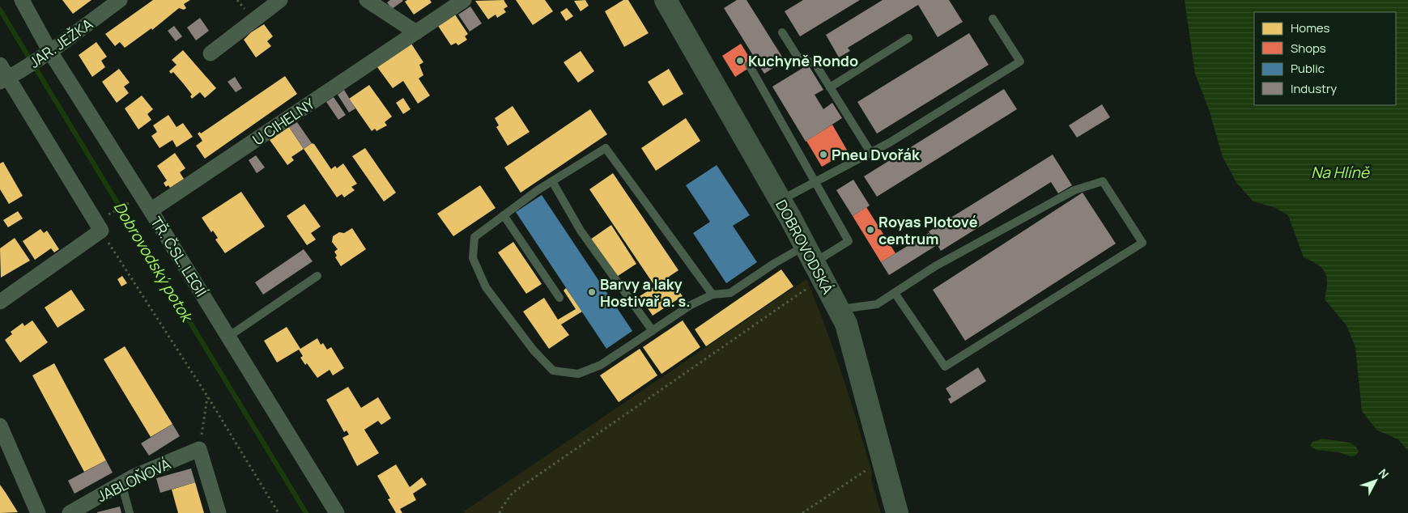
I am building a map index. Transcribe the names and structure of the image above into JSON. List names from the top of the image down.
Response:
{
  "streets": {
    "street": [
      "JAR. JEŽKA",
      "U CIHELNY",
      "DOBROVODSKÁ",
      "TŘ. ČSL. LEGIÍ",
      "JABLOŇOVÁ"
    ]
  },
  "crossings": [
    ["JAR. JEŽKA", "TŘ. ČSL. LEGIÍ"],
    ["U CIHELNY", "TŘ. ČSL. LEGIÍ"]
  ],
  "water": ["Na Hlíně", "Dobrovodský potok"],
  "places": [
    "Kuchyně Rondo",
    "Pneu Dvořák",
    "Royas Plotové centrum",
    "Barvy a laky Hostivař a. s."
  ],
  "legend": [
    "Homes",
    "Shops",
    "Public",
    "Industry"
  ],
  "north": "top right"
}
